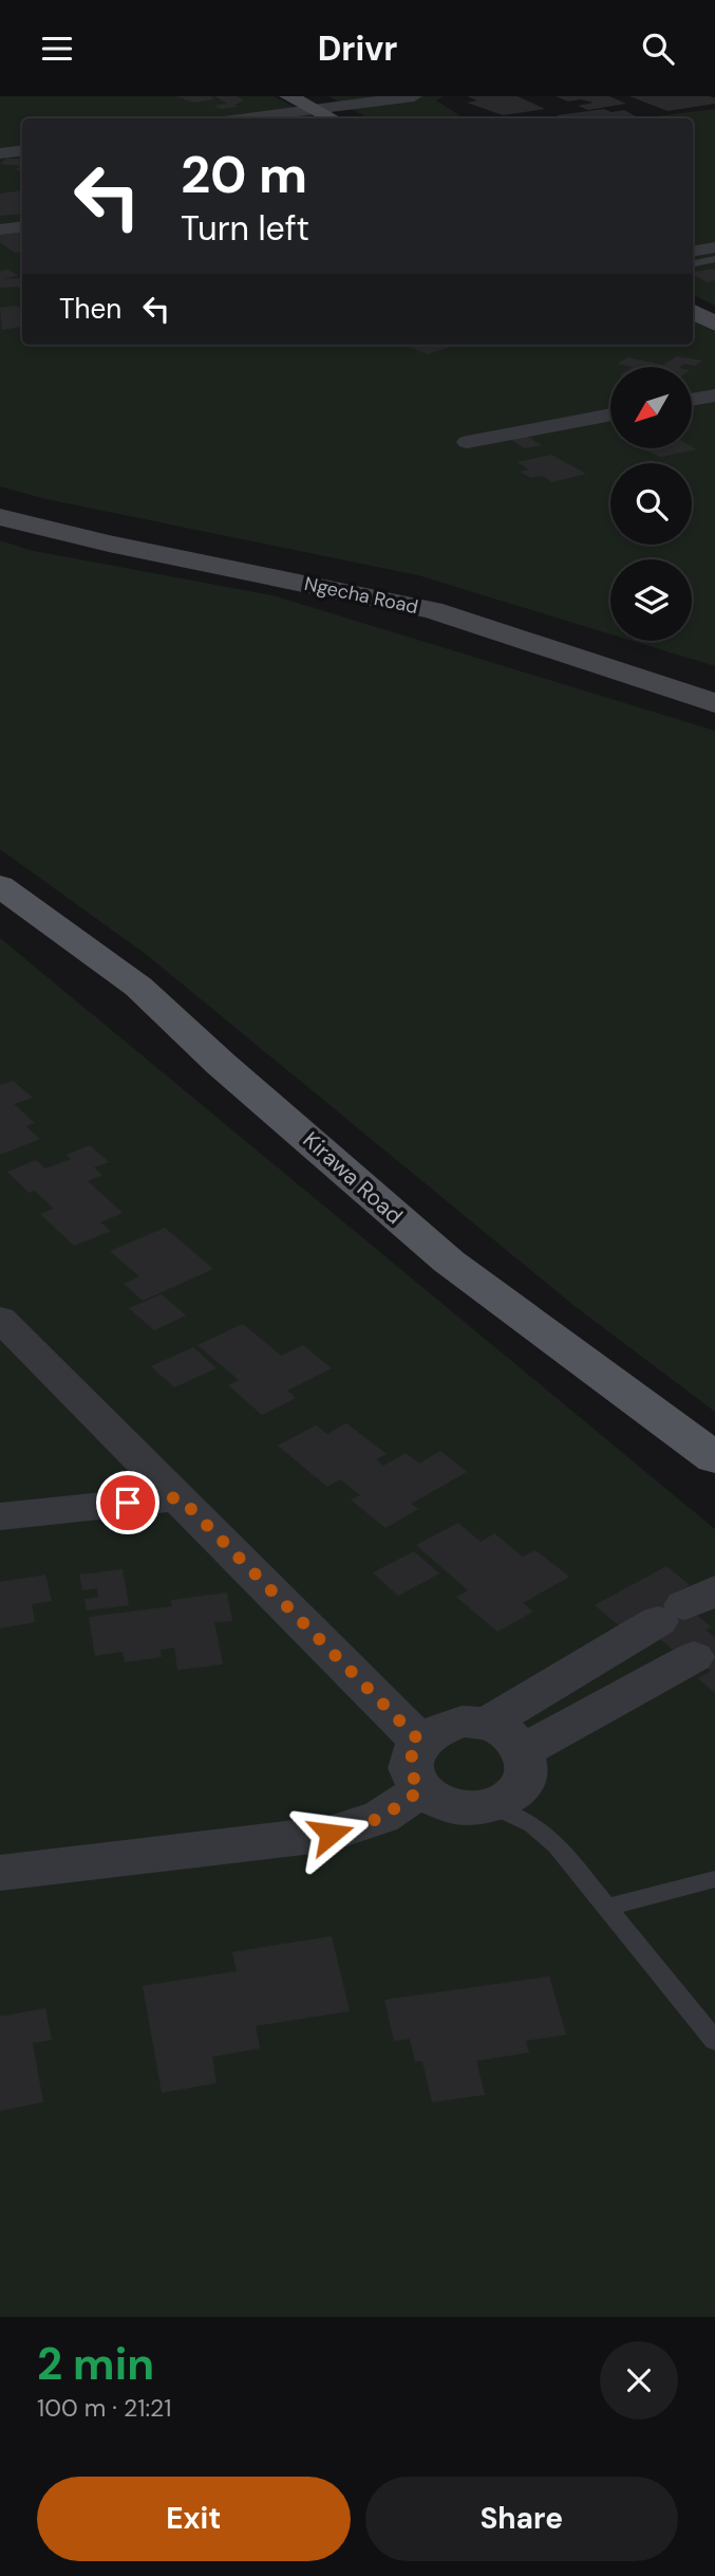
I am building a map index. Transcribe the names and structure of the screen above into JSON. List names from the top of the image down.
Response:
{
  "streets": {
    "main road": ["Ngecha Road", "Kirawa Road"]
  },
  "north": "bottom left",
  "page": {
    "header": "Drivr",
    "turn": ["20 m", "Turn left"],
    "then": "Then",
    "heading": ["2 min", "100 m · 21:21"],
    "buttons": ["Exit", "Share"]
  }
}
